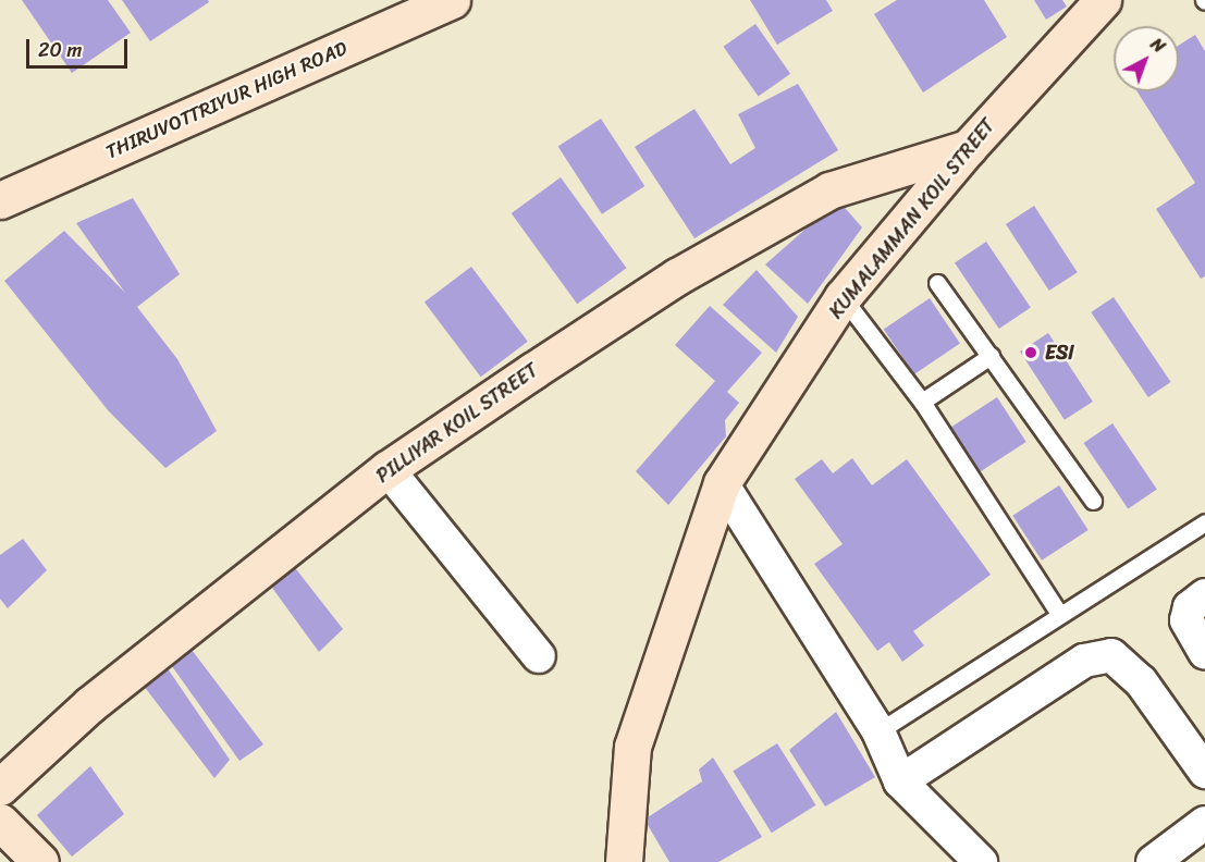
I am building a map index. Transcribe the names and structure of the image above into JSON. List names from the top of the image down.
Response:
{
  "streets": {
    "main road": ["THIRUVOTTRIYUR HIGH ROAD", "KUMALAMMAN KOIL STREET", "PILLIYAR KOIL STREET"]
  },
  "crossings": [
    ["KUMALAMMAN KOIL STREET", "PILLIYAR KOIL STREET"]
  ],
  "places": ["ESI"],
  "scale_bar": "20 m",
  "north": "top right"
}
